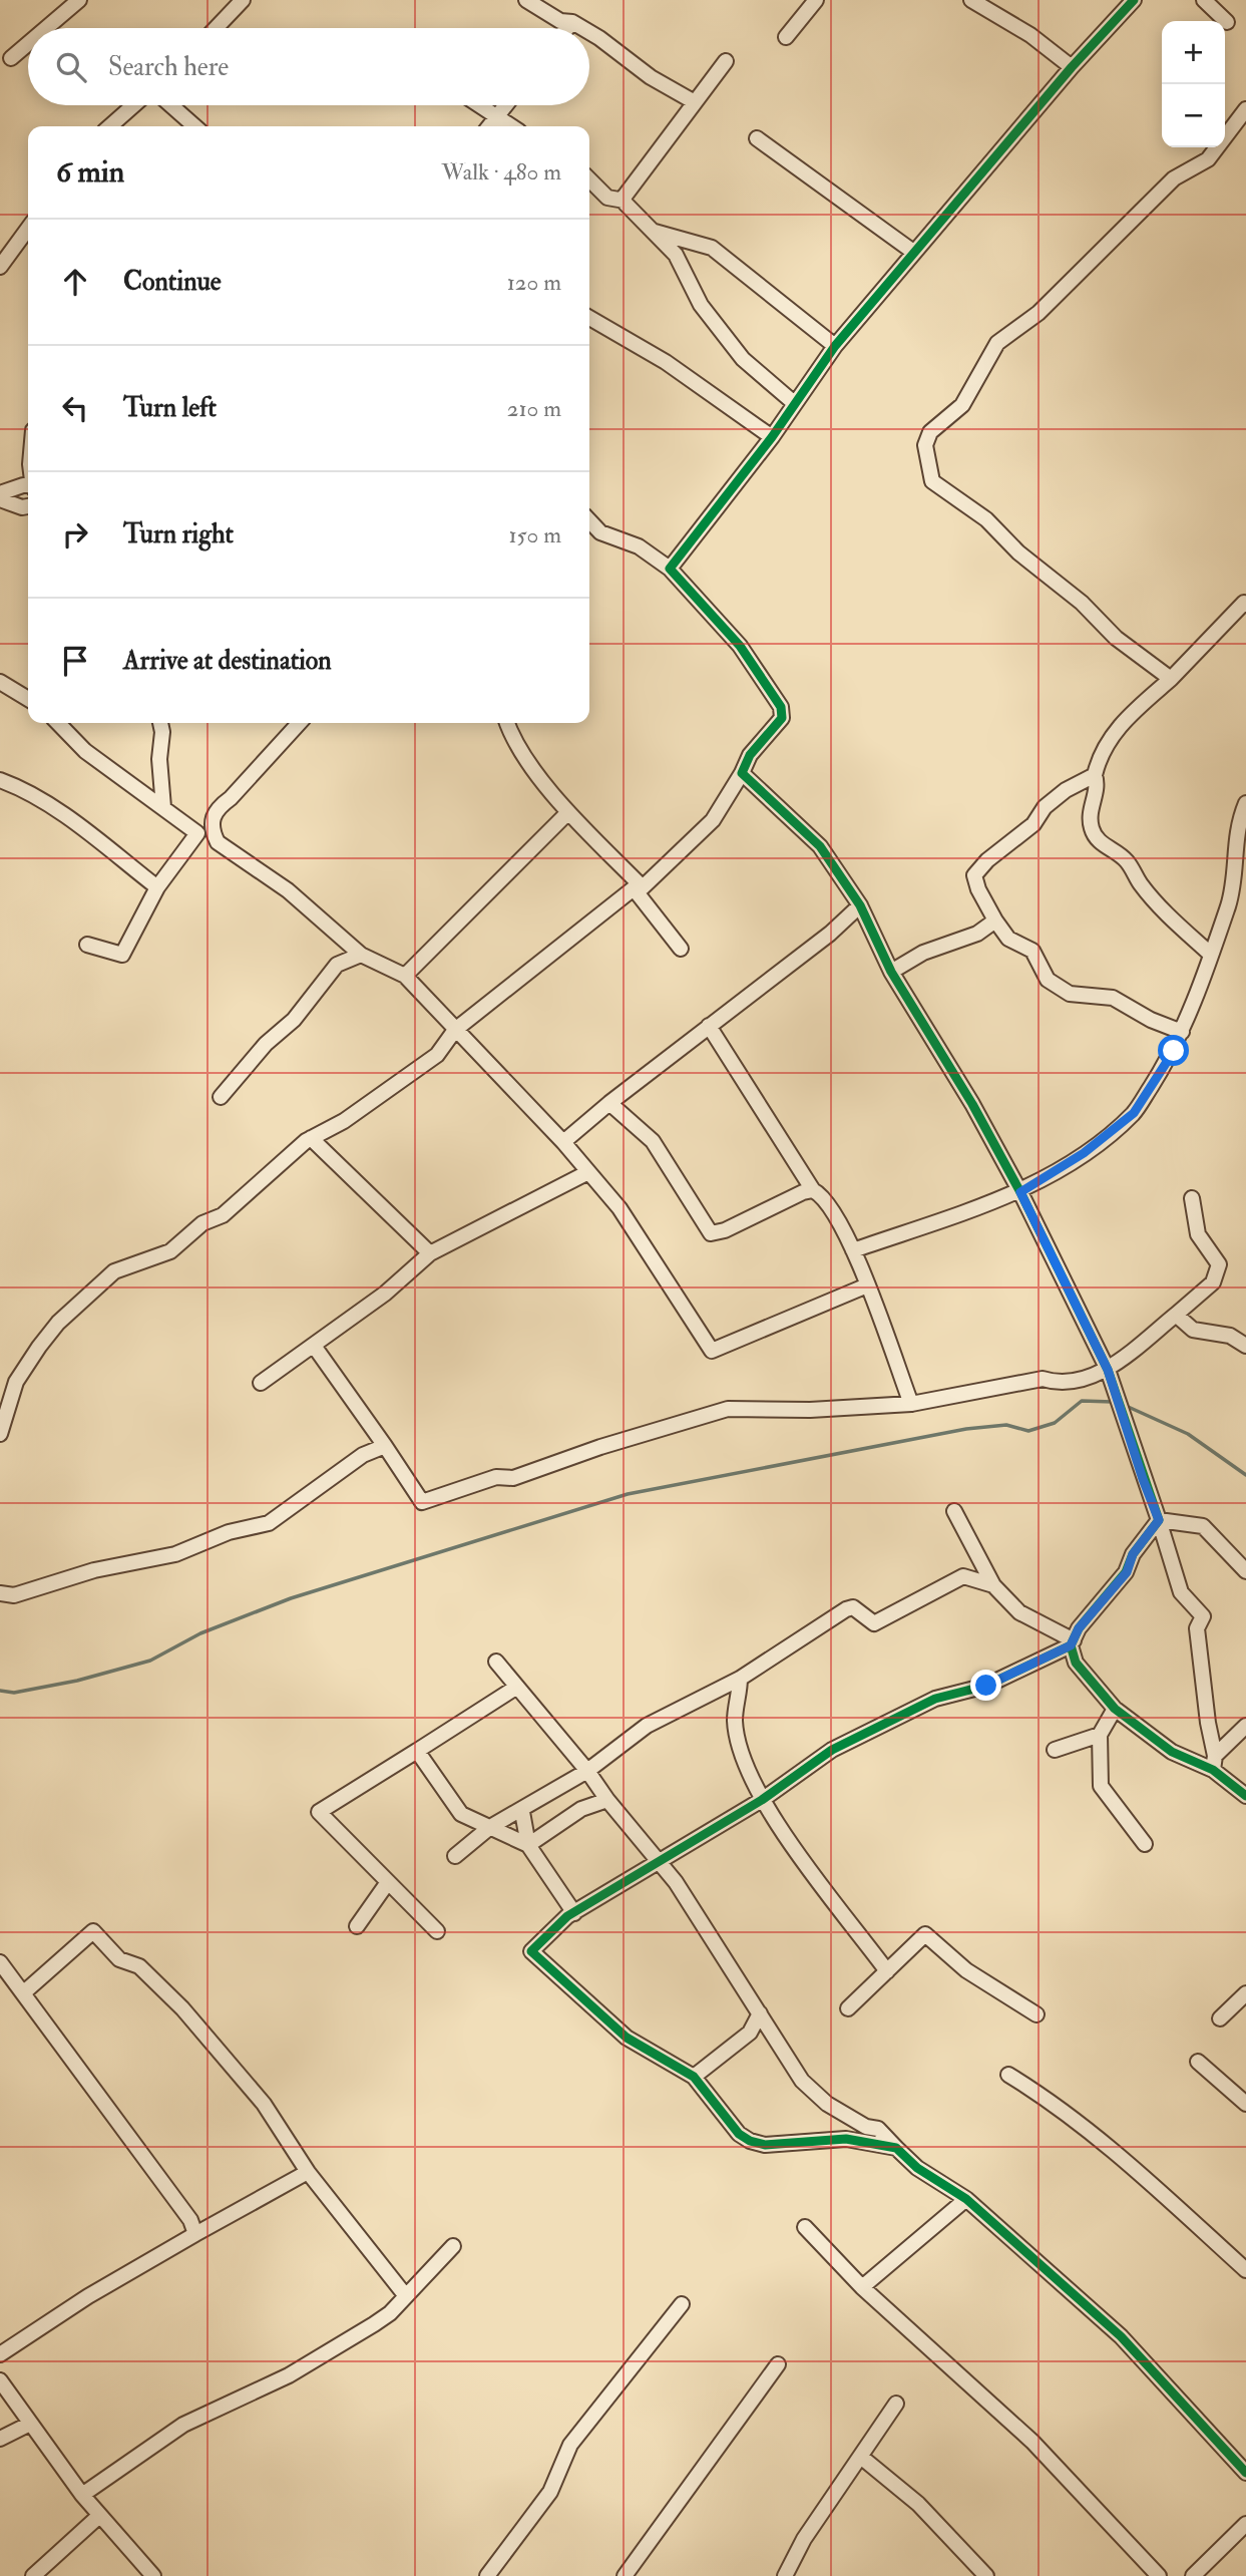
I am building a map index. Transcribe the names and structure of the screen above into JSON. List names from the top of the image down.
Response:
{
  "page": {
    "map_buttons": ["+", "−"],
    "search": "Search here",
    "heading": ["6 min", "Walk · 480 m"],
    "list": [
      ["Continue", "120 m"],
      ["Turn left", "210 m"],
      ["Turn right", "150 m"],
      "Arrive at destination"
    ]
  }
}
